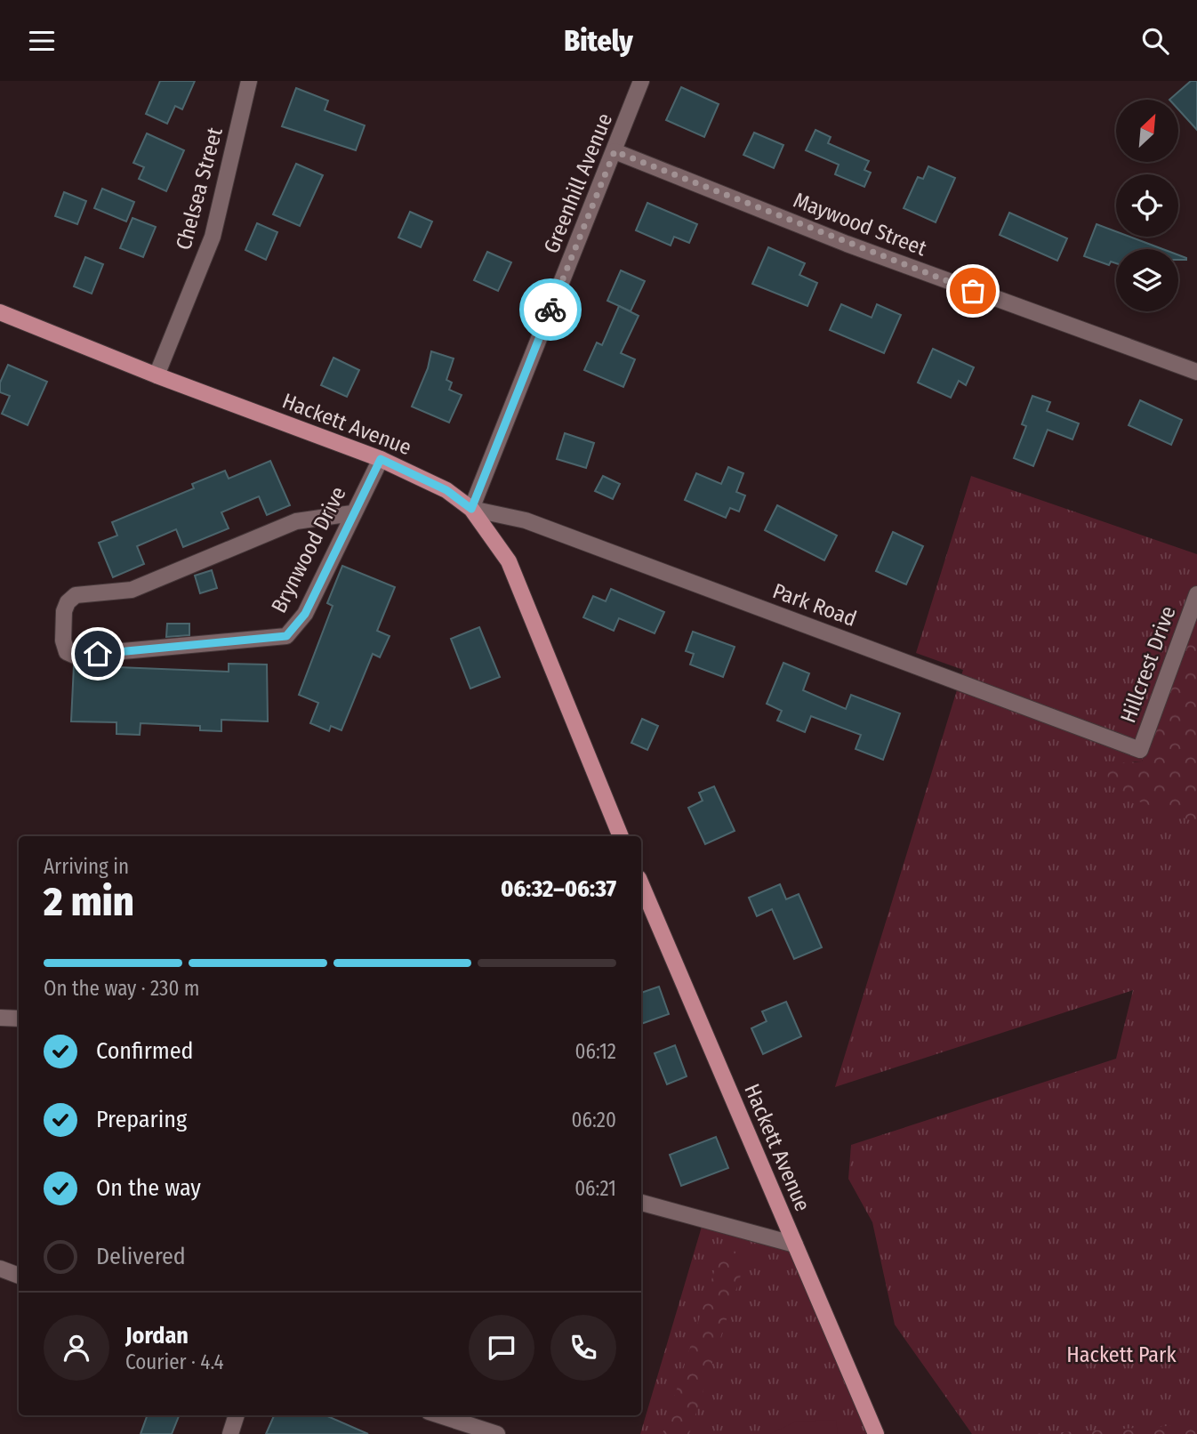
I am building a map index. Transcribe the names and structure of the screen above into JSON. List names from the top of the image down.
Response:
{
  "streets": {
    "main road": ["Hackett Avenue"],
    "street": [
      "Greenhill Avenue",
      "Chelsea Street",
      "Maywood Street",
      "Brynwood Drive",
      "Park Road",
      "Hillcrest Drive"
    ]
  },
  "crossings": [
    ["Greenhill Avenue", "Maywood Street"],
    ["Greenhill Avenue", "Hackett Avenue"],
    ["Greenhill Avenue", "Park Road"],
    ["Chelsea Street", "Hackett Avenue"],
    ["Hackett Avenue", "Brynwood Drive"],
    ["Hackett Avenue", "Park Road"],
    ["Park Road", "Hillcrest Drive"]
  ],
  "parks": ["Hackett Park"],
  "north": "top right",
  "page": {
    "header": "Bitely",
    "heading": ["2 min", "Arriving in", "06:32–06:37"],
    "panel": ["Jordan", "Courier · 4.4"],
    "bar": "On the way · 230 m",
    "list": [
      ["Confirmed", "06:12"],
      ["Preparing", "06:20"],
      ["On the way", "06:21"],
      "Delivered"
    ]
  }
}
